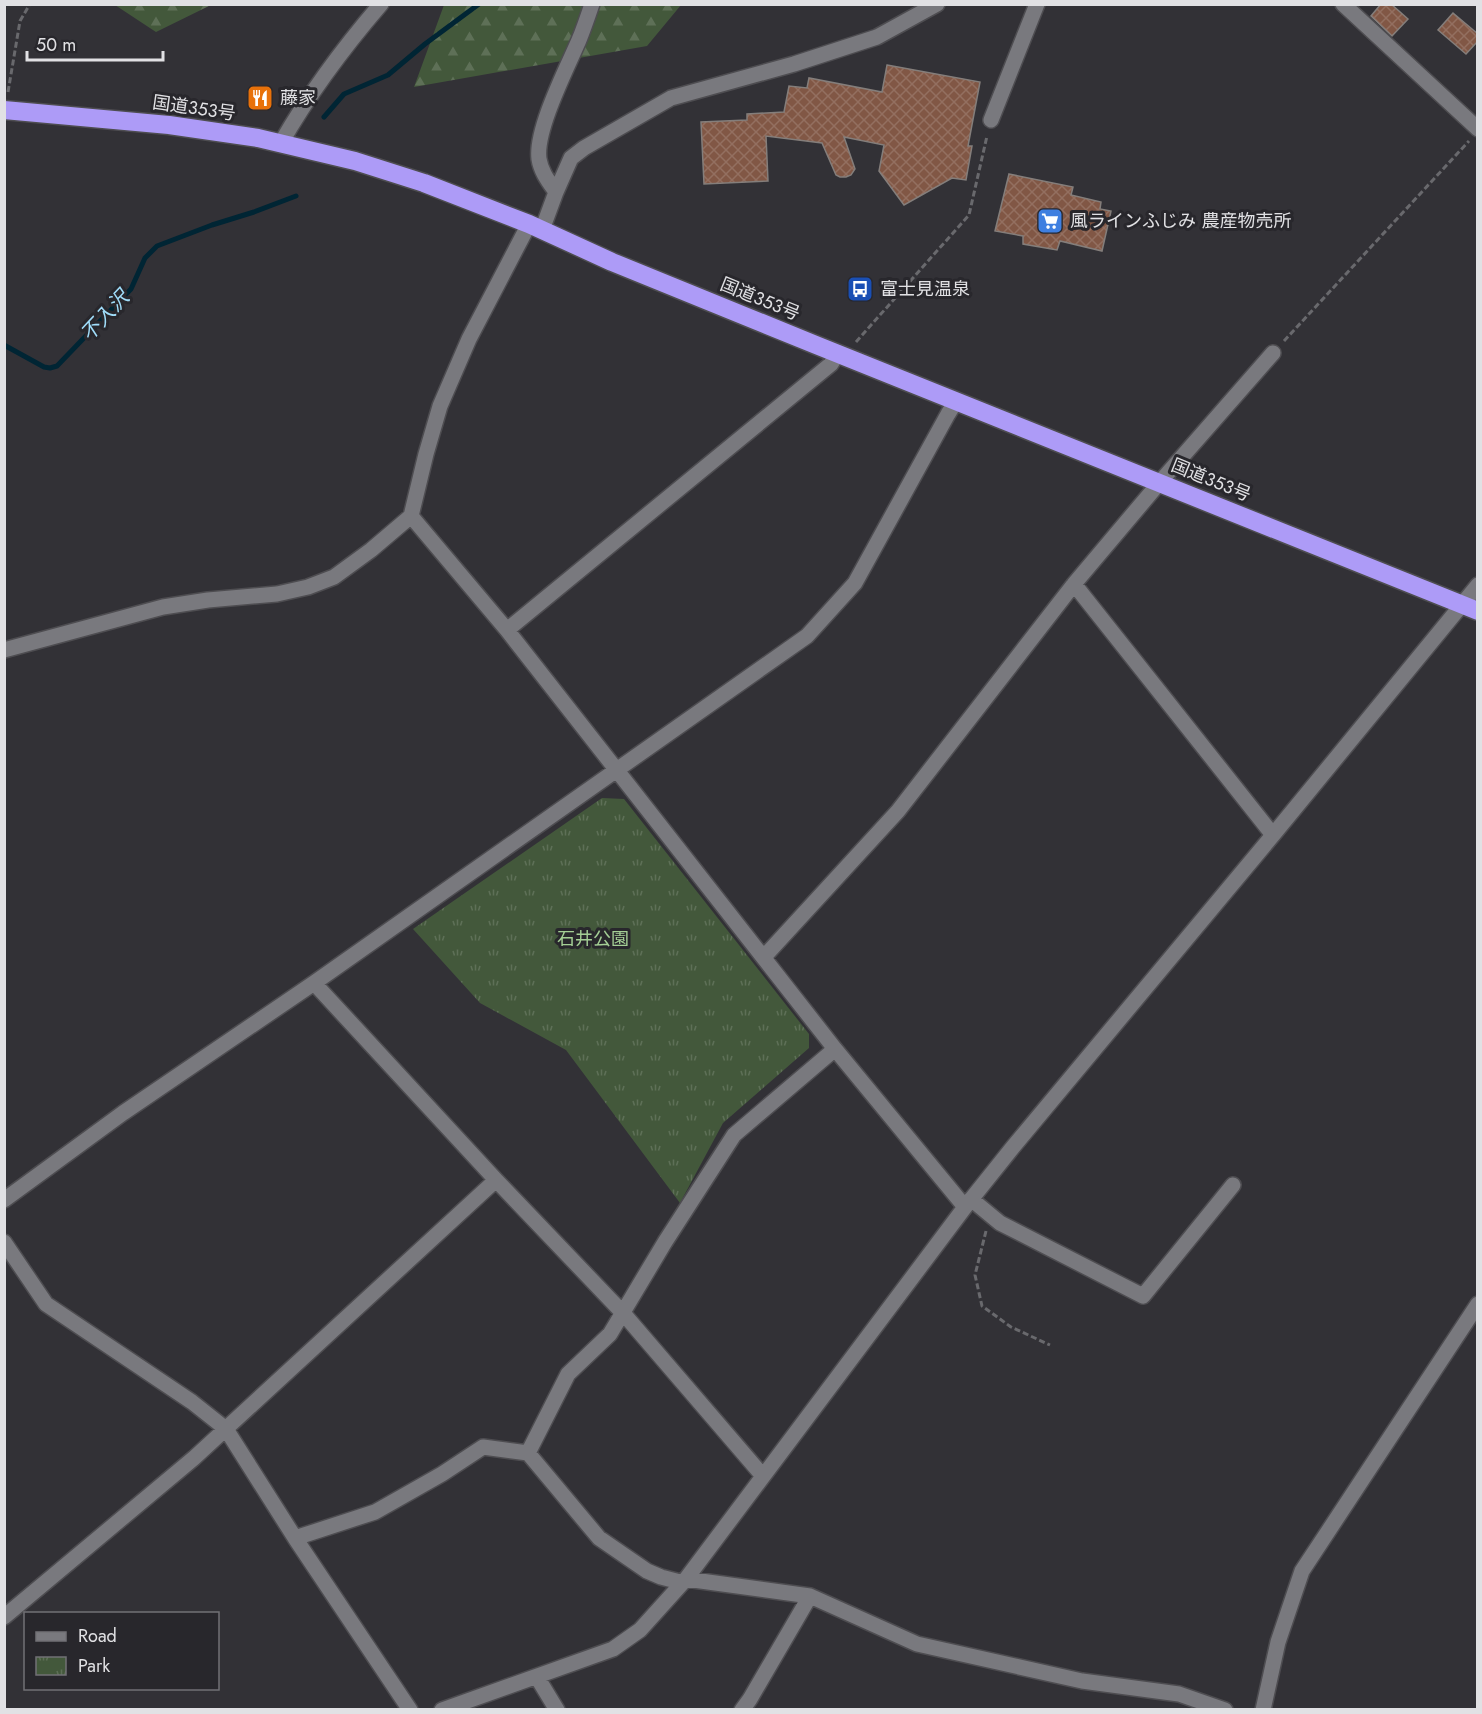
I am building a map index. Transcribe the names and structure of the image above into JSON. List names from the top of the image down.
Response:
{
  "streets": {
    "highway": ["国道353号"]
  },
  "water": ["不入沢"],
  "parks": ["石井公園"],
  "places": {
    "restaurant": ["藤家"],
    "supermarket": ["風ラインふじみ 農産物売所"],
    "bus stop": ["富士見温泉"]
  },
  "legend": ["Road", "Park"],
  "scale_bar": "50 m"
}
